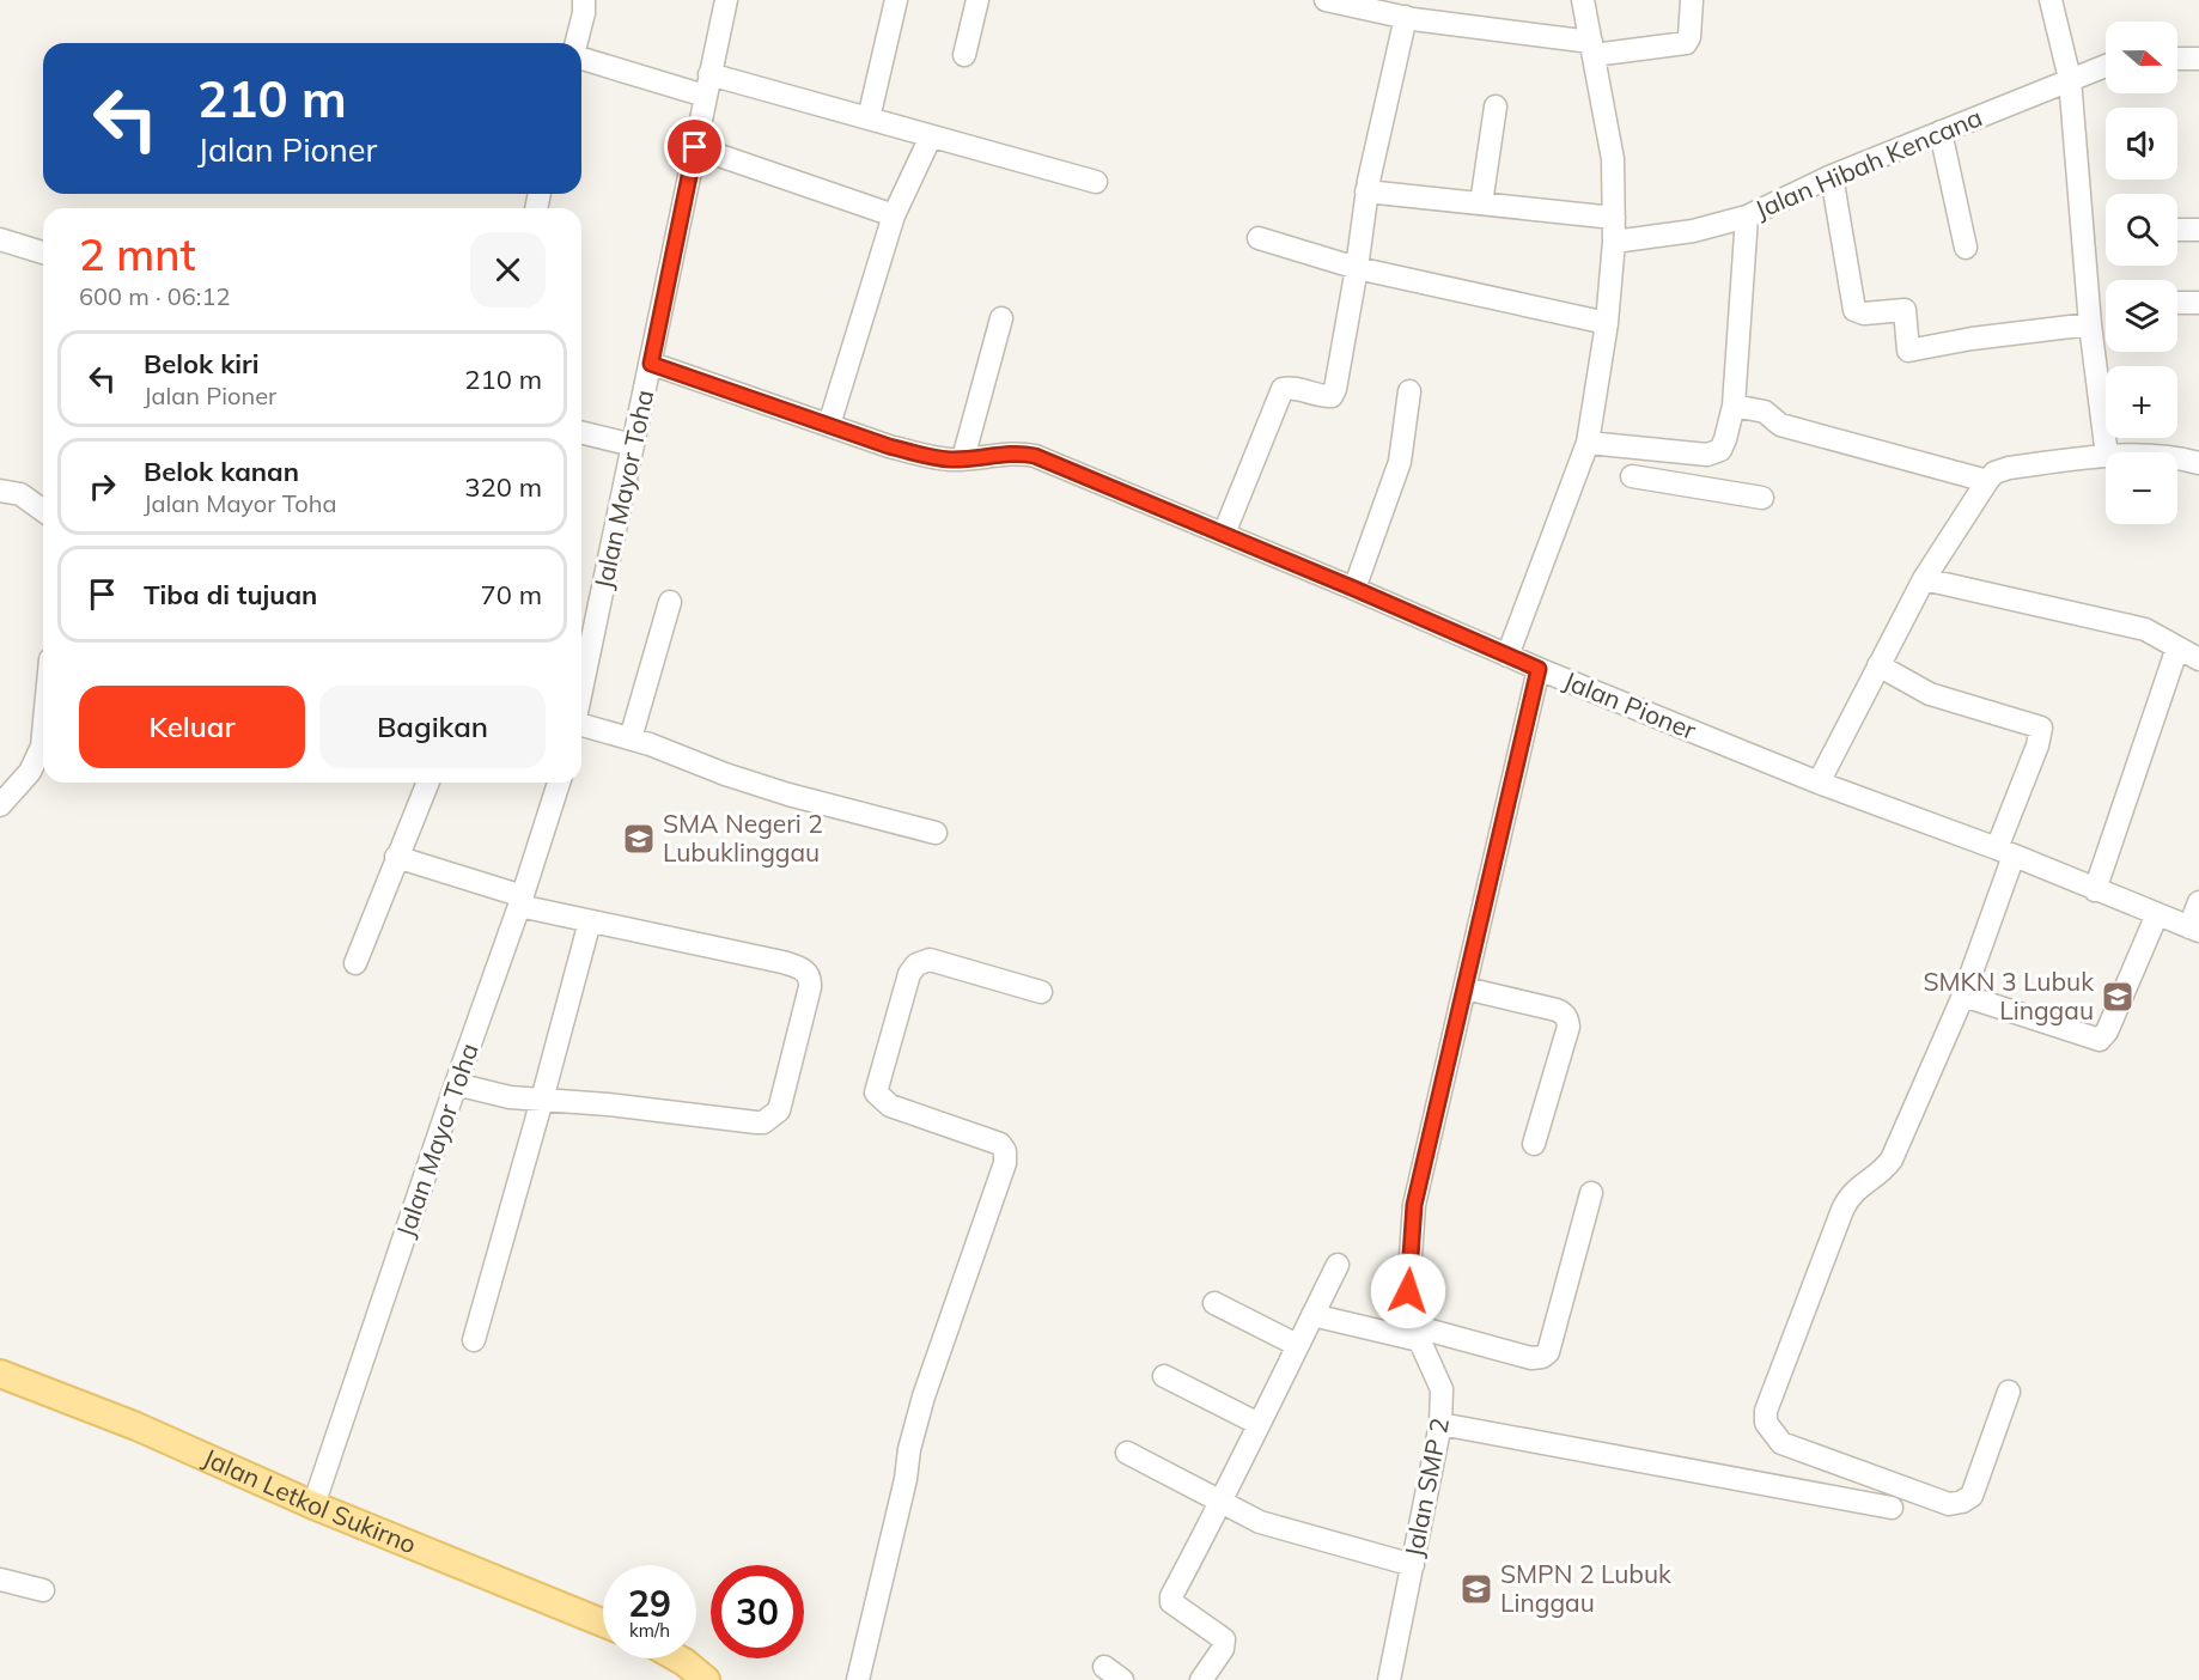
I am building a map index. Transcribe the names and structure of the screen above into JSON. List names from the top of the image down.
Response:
{
  "streets": {
    "main road": ["Jalan Letkol Sukirno"],
    "street": [
      "Jalan Hibah Kencana",
      "Jalan Mayor Toha",
      "Jalan Pioner",
      "Jalan SMP 2"
    ]
  },
  "crossings": [
    ["Jalan Mayor Toha", "Jalan Pioner"],
    ["Jalan Mayor Toha", "Jalan Letkol Sukirno"],
    ["Jalan Pioner", "Jalan SMP 2"]
  ],
  "places": {
    "school or university": ["SMA Negeri 2 Lubuklinggau", "SMKN 3 Lubuk Linggau", "SMPN 2 Lubuk Linggau"]
  },
  "north": "right",
  "page": {
    "map_buttons": ["+", "−"],
    "turn": ["210 m", "Jalan Pioner"],
    "heading": ["2 mnt", "600 m · 06:12"],
    "list": [
      {
        "name": "Belok kiri",
        "note": "Jalan Pioner",
        "value": "210 m"
      },
      {
        "name": "Belok kanan",
        "note": "Jalan Mayor Toha",
        "value": "320 m"
      },
      {
        "name": "Tiba di tujuan",
        "value": "70 m"
      }
    ],
    "buttons": ["Keluar", "Bagikan"],
    "speed": "29 km/h",
    "limit": "30"
  }
}
